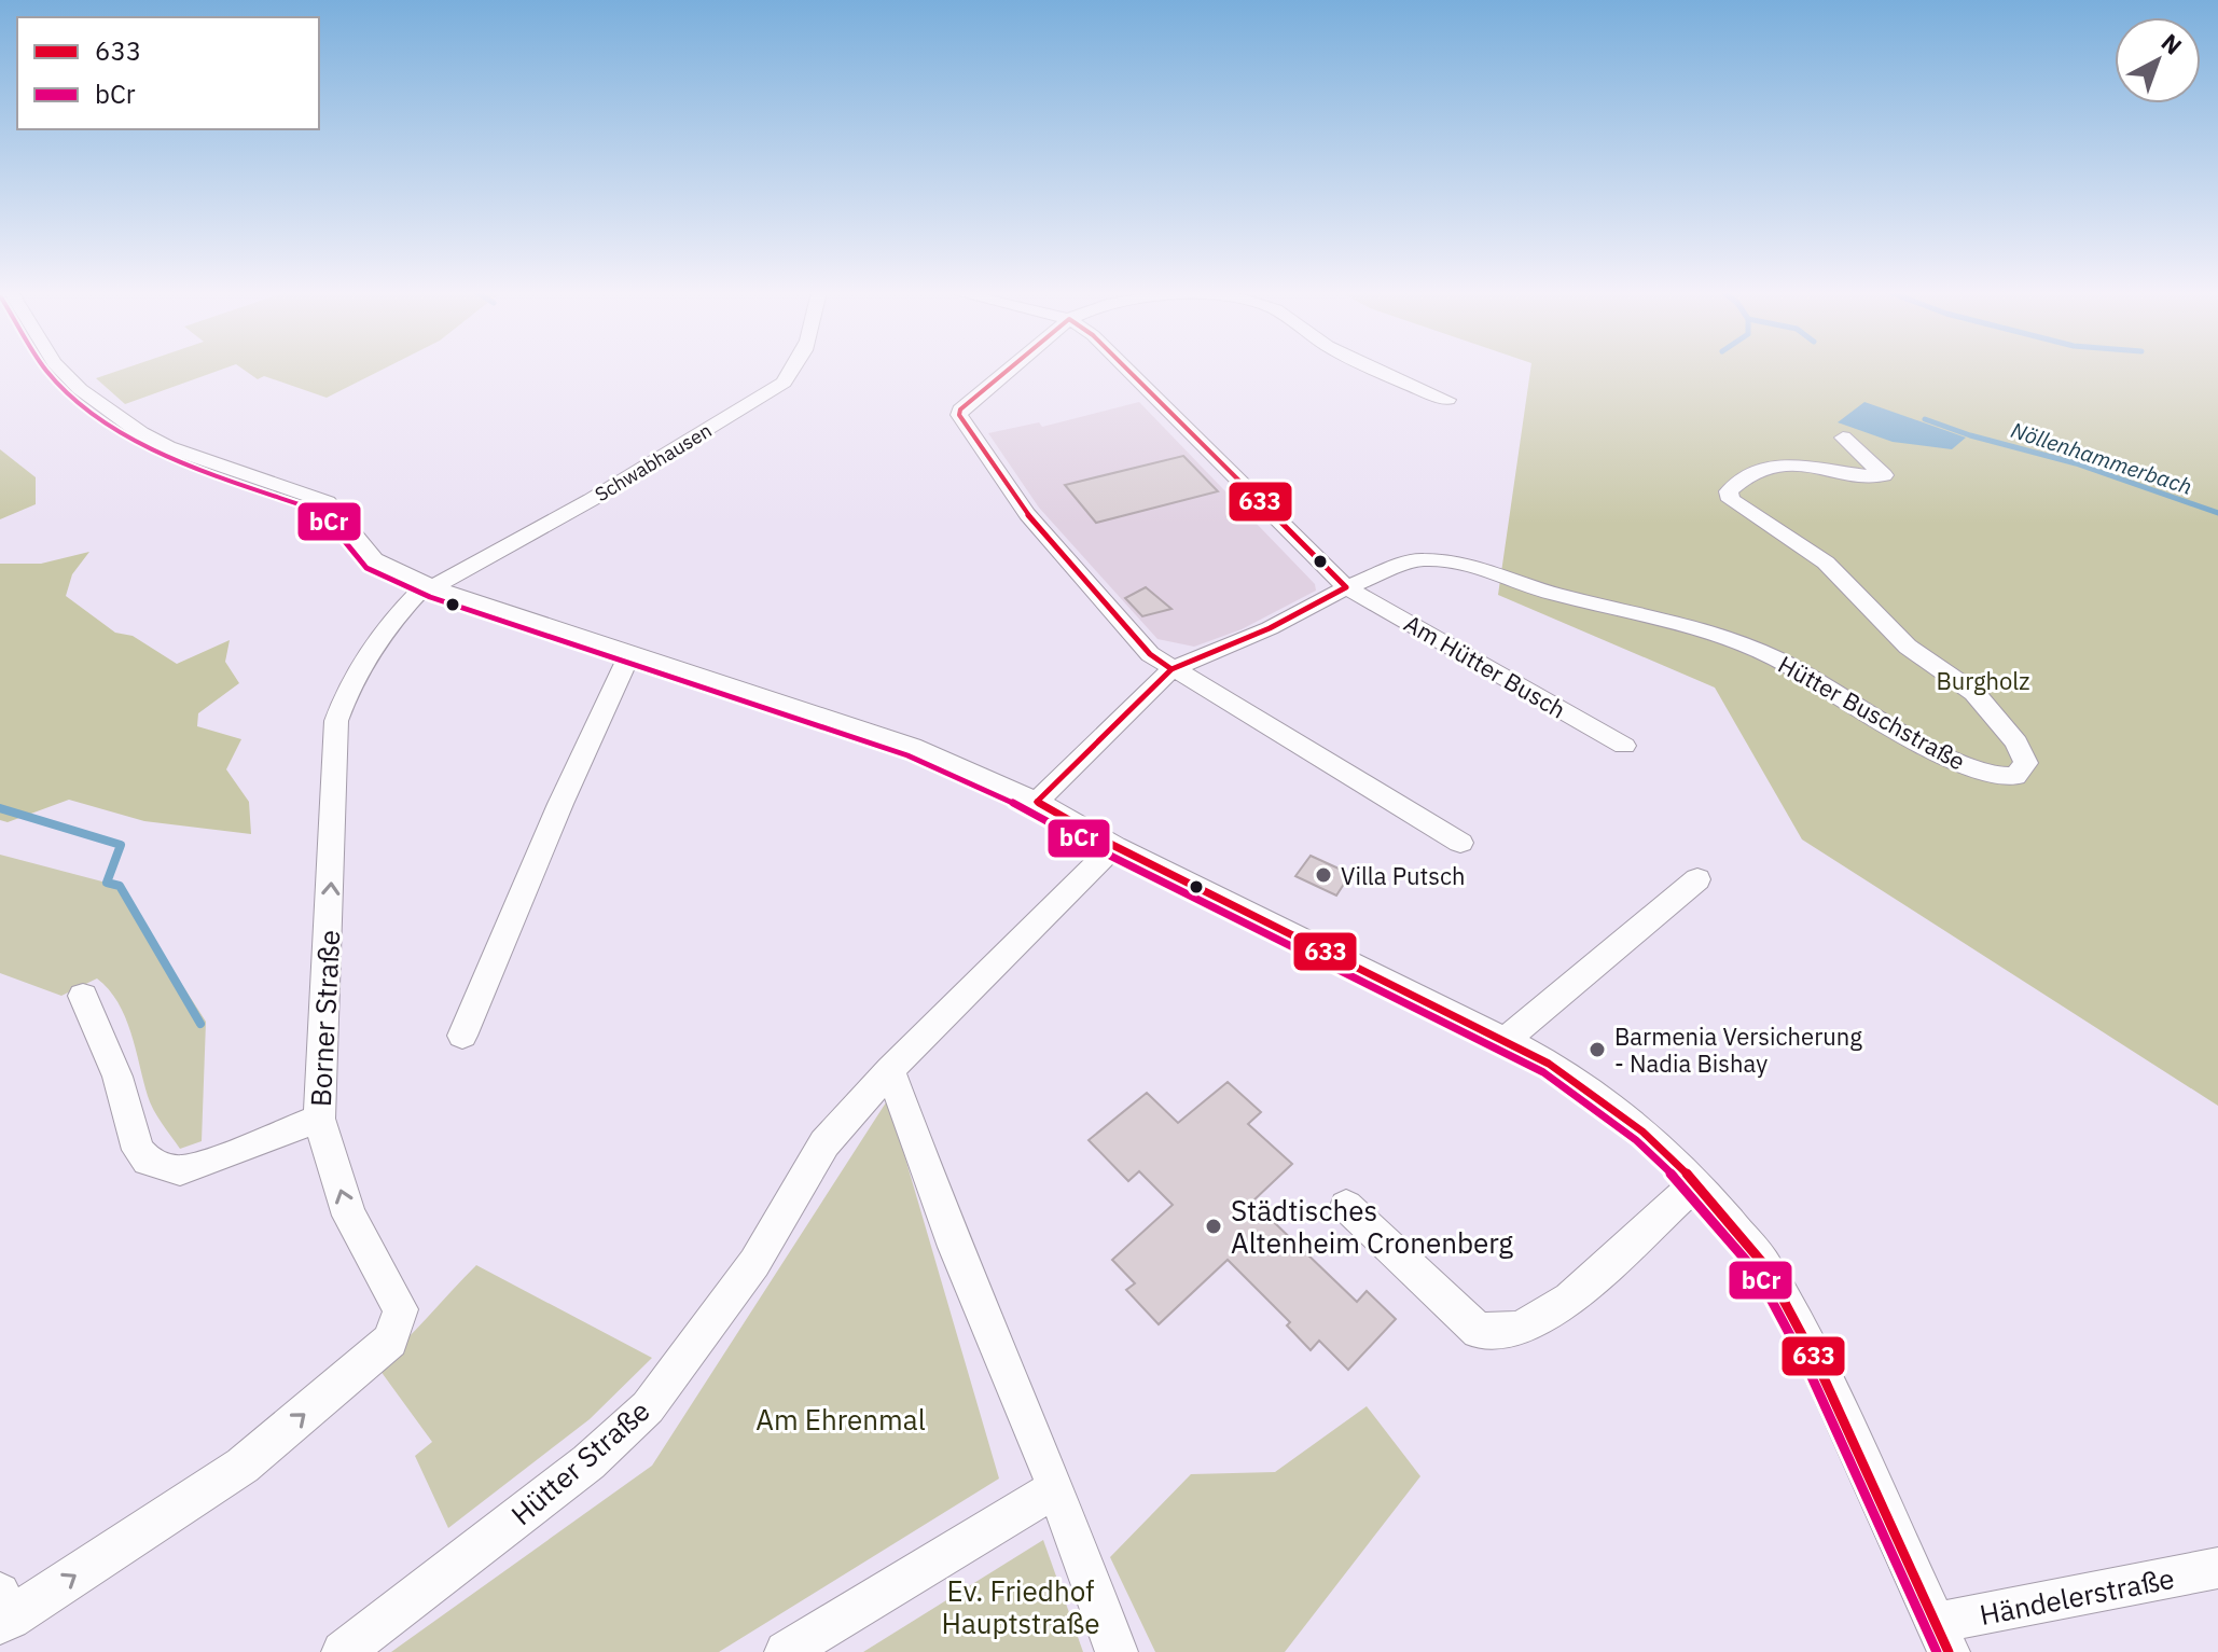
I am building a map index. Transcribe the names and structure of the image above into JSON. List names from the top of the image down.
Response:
{
  "streets": {
    "street": [
      "Schwabhausen",
      "Am Hütter Busch",
      "Hütter Buschstraße",
      "Borner Straße",
      "Hütter Straße",
      "Händelerstraße"
    ]
  },
  "crossings": [
    ["Schwabhausen", "Borner Straße"],
    ["Am Hütter Busch", "Hütter Buschstraße"]
  ],
  "one_way": ["Borner Straße"],
  "water": ["Nöllenhammerbach"],
  "parks": ["Burgholz", "Am Ehrenmal", "Ev. Friedhof Hauptstraße"],
  "places": ["Villa Putsch", "Barmenia Versicherung - Nadia Bishay", "Städtisches Altenheim Cronenberg"],
  "lines": ["transit line 633", "transit line bCr"],
  "legend": ["633", "bCr"],
  "north": "top right"
}
